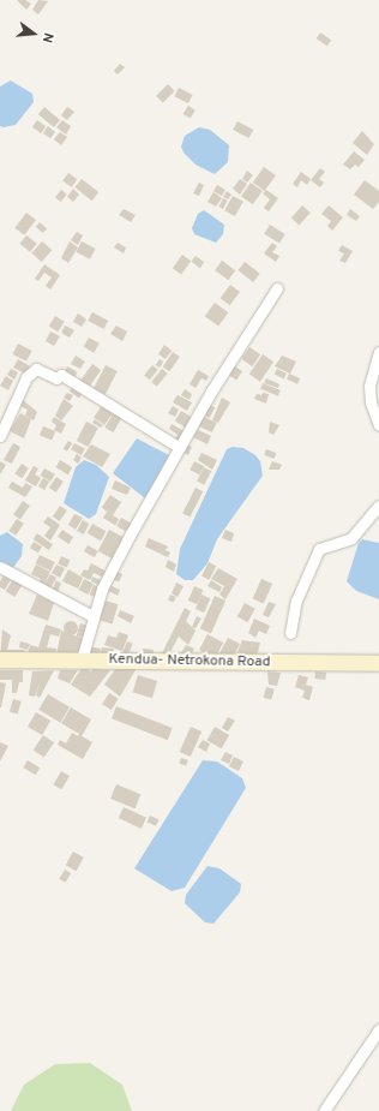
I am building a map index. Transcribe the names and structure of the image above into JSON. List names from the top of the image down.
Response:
{
  "streets": {
    "main road": ["Kendua- Netrokona Road"]
  },
  "north": "right"
}
